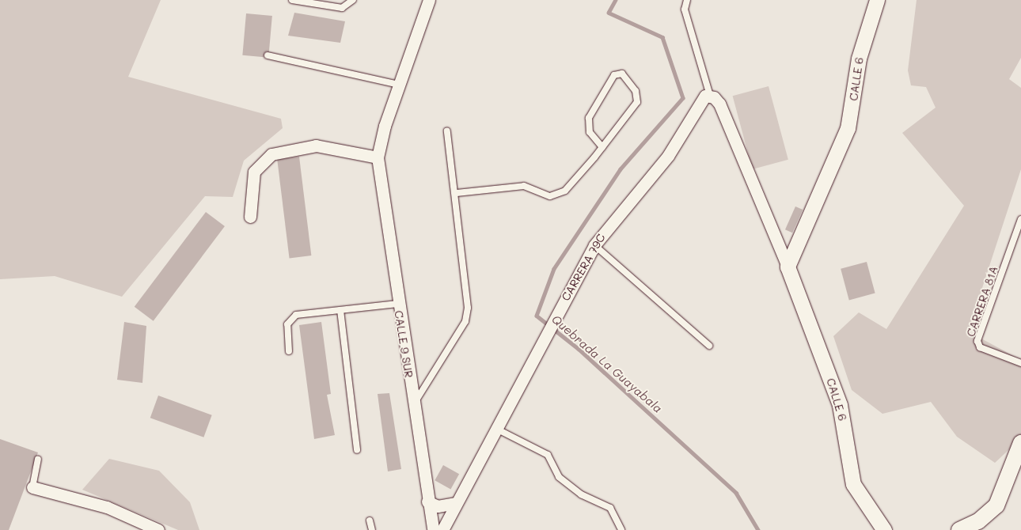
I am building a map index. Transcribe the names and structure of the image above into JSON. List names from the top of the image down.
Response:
{
  "streets": {
    "street": ["CALLE 6", "CARRERA 79C", "CALLE 9 SUR"],
    "lane": ["CARRERA 81A"]
  },
  "crossings": [
    ["CALLE 6", "CARRERA 79C"]
  ],
  "water": ["Quebrada La Guayabala"]
}
